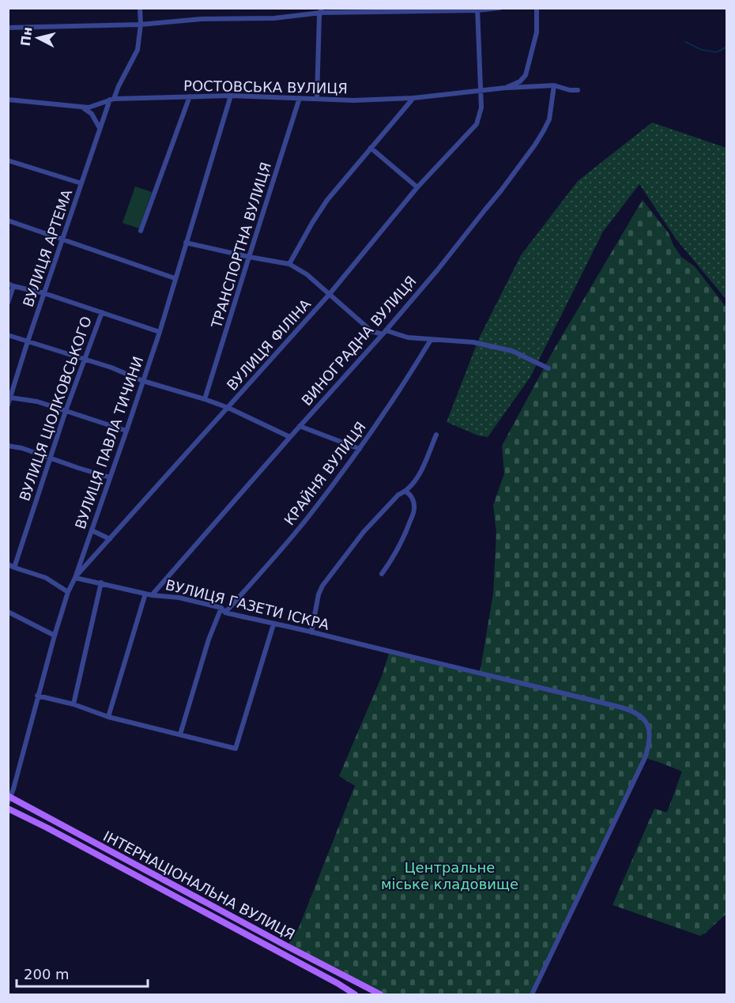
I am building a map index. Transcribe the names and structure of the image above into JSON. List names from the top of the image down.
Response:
{
  "streets": {
    "main road": ["ІНТЕРНАЦІОНАЛЬНА ВУЛИЦЯ"],
    "street": [
      "РОСТОВСЬКА ВУЛИЦЯ",
      "ТРАНСПОРТНА ВУЛИЦЯ",
      "ВУЛИЦЯ АРТЕМА",
      "ВИНОГРАДНА ВУЛИЦЯ",
      "ВУЛИЦЯ ФІЛІНА",
      "ВУЛИЦЯ ЦІОЛКОВСЬКОГО",
      "ВУЛИЦЯ ПАВЛА ТИЧИНИ",
      "КРАЙНЯ ВУЛИЦЯ",
      "ВУЛИЦЯ ГАЗЕТИ ІСКРА"
    ]
  },
  "crossings": [
    ["РОСТОВСЬКА ВУЛИЦЯ", "ТРАНСПОРТНА ВУЛИЦЯ"],
    ["РОСТОВСЬКА ВУЛИЦЯ", "ВУЛИЦЯ АРТЕМА"],
    ["РОСТОВСЬКА ВУЛИЦЯ", "ВУЛИЦЯ ФІЛІНА"],
    ["РОСТОВСЬКА ВУЛИЦЯ", "ВУЛИЦЯ ПАВЛА ТИЧИНИ"],
    ["ВИНОГРАДНА ВУЛИЦЯ", "ВУЛИЦЯ ГАЗЕТИ ІСКРА"],
    ["ВУЛИЦЯ ФІЛІНА", "ВУЛИЦЯ ПАВЛА ТИЧИНИ"],
    ["ВУЛИЦЯ ФІЛІНА", "ВУЛИЦЯ ГАЗЕТИ ІСКРА"],
    ["ВУЛИЦЯ ПАВЛА ТИЧИНИ", "ВУЛИЦЯ ГАЗЕТИ ІСКРА"],
    ["ВУЛИЦЯ ПАВЛА ТИЧИНИ", "ІНТЕРНАЦІОНАЛЬНА ВУЛИЦЯ"],
    ["КРАЙНЯ ВУЛИЦЯ", "ВУЛИЦЯ ГАЗЕТИ ІСКРА"]
  ],
  "parks": ["Центральне міське кладовище"],
  "scale_bar": "200 m",
  "north": "left"
}
